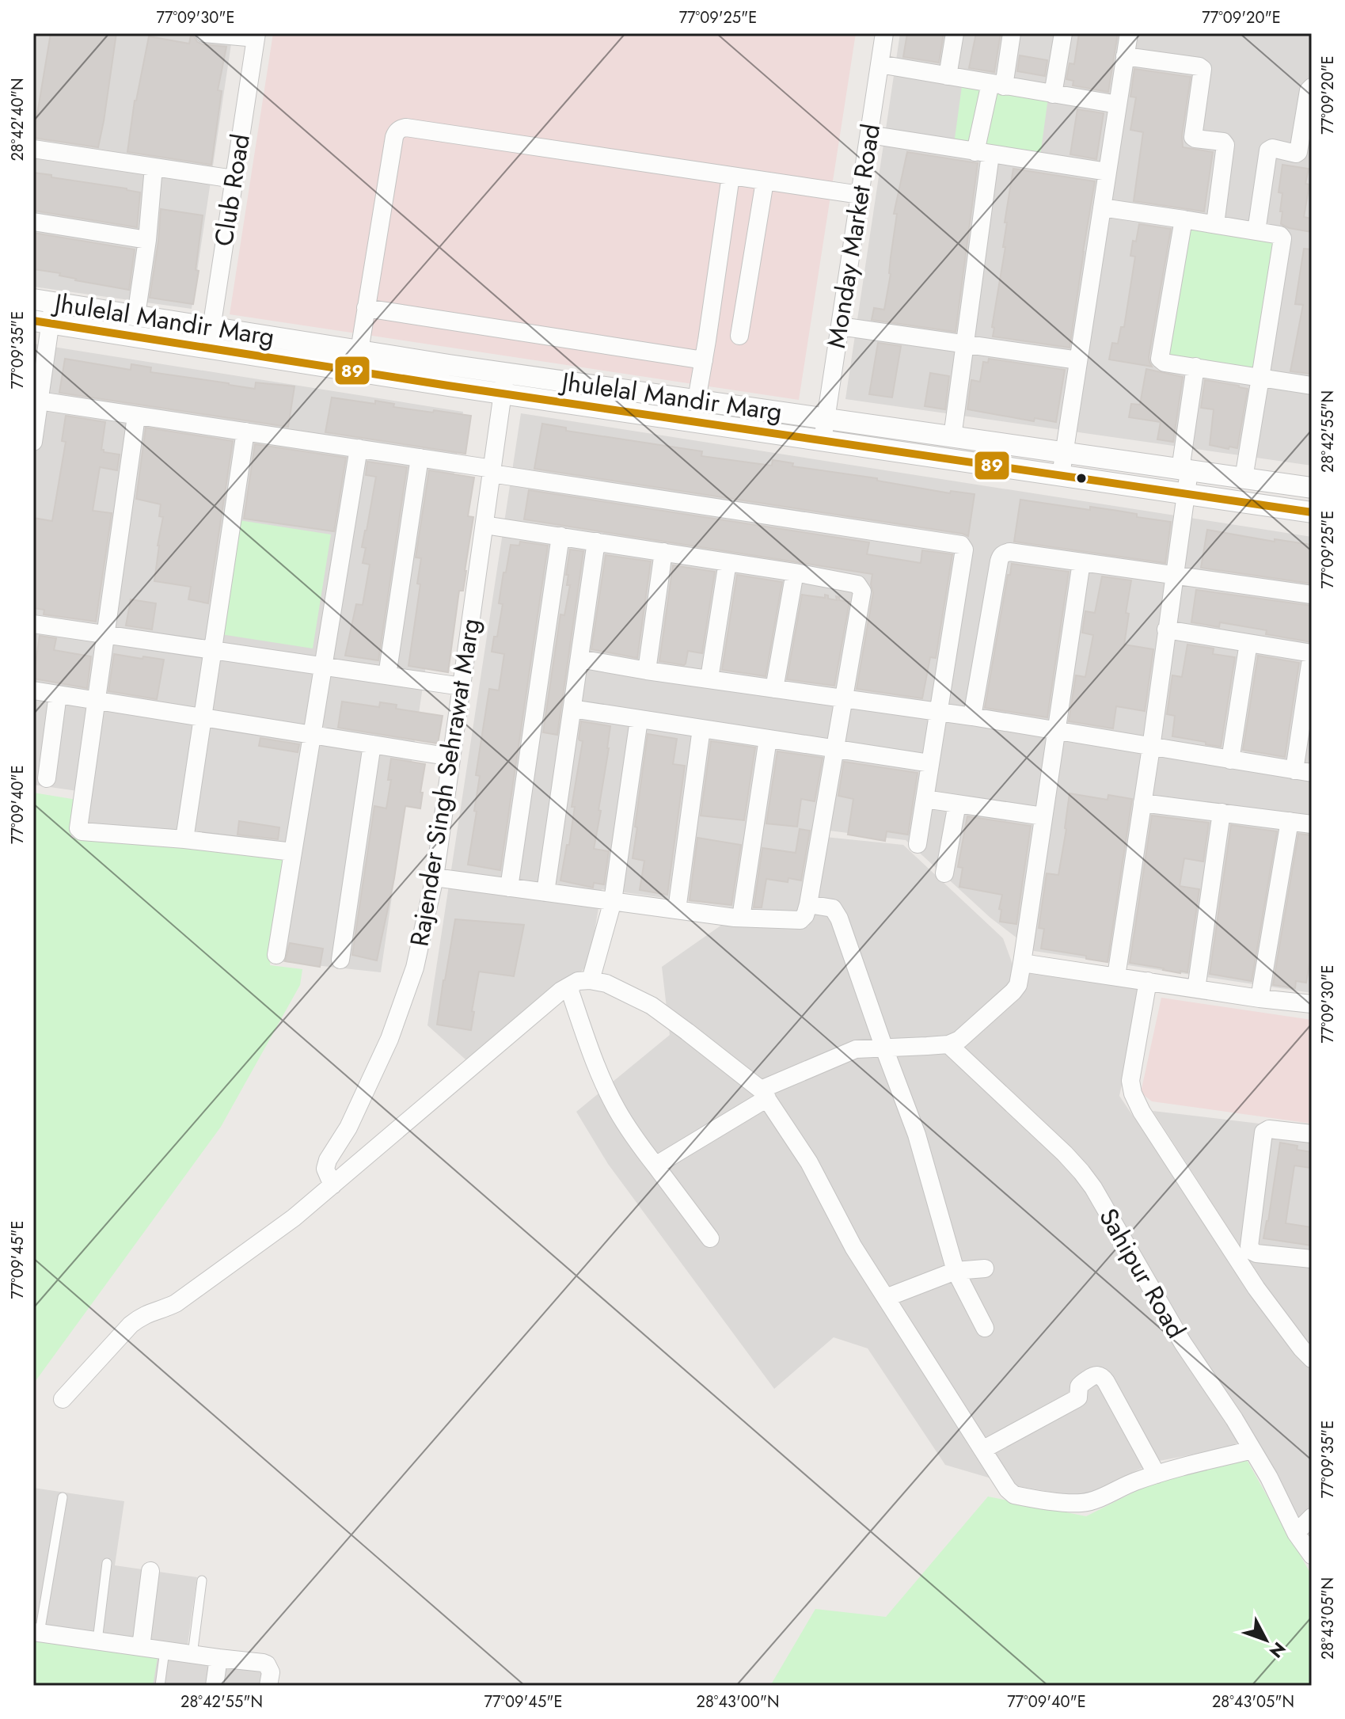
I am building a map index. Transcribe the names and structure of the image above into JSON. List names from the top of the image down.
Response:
{
  "streets": {
    "street": [
      "Club Road",
      "Monday Market Road",
      "Jhulelal Mandir Marg",
      "Rajender Singh Sehrawat Marg",
      "Sahipur Road"
    ]
  },
  "crossings": [
    ["Club Road", "Jhulelal Mandir Marg"],
    ["Monday Market Road", "Jhulelal Mandir Marg"],
    ["Jhulelal Mandir Marg", "Rajender Singh Sehrawat Marg"]
  ],
  "lines": ["transit line 89"],
  "north": "bottom right",
  "coordinates": [
    "77°09'30\"E",
    "77°09'25\"E",
    "77°09'20\"E",
    "28°42'40\"N",
    "77°09'35\"E",
    "28°42'55\"N",
    "77°09'40\"E",
    "77°09'45\"E",
    "28°43'05\"N",
    "28°43'00\"N"
  ]
}
